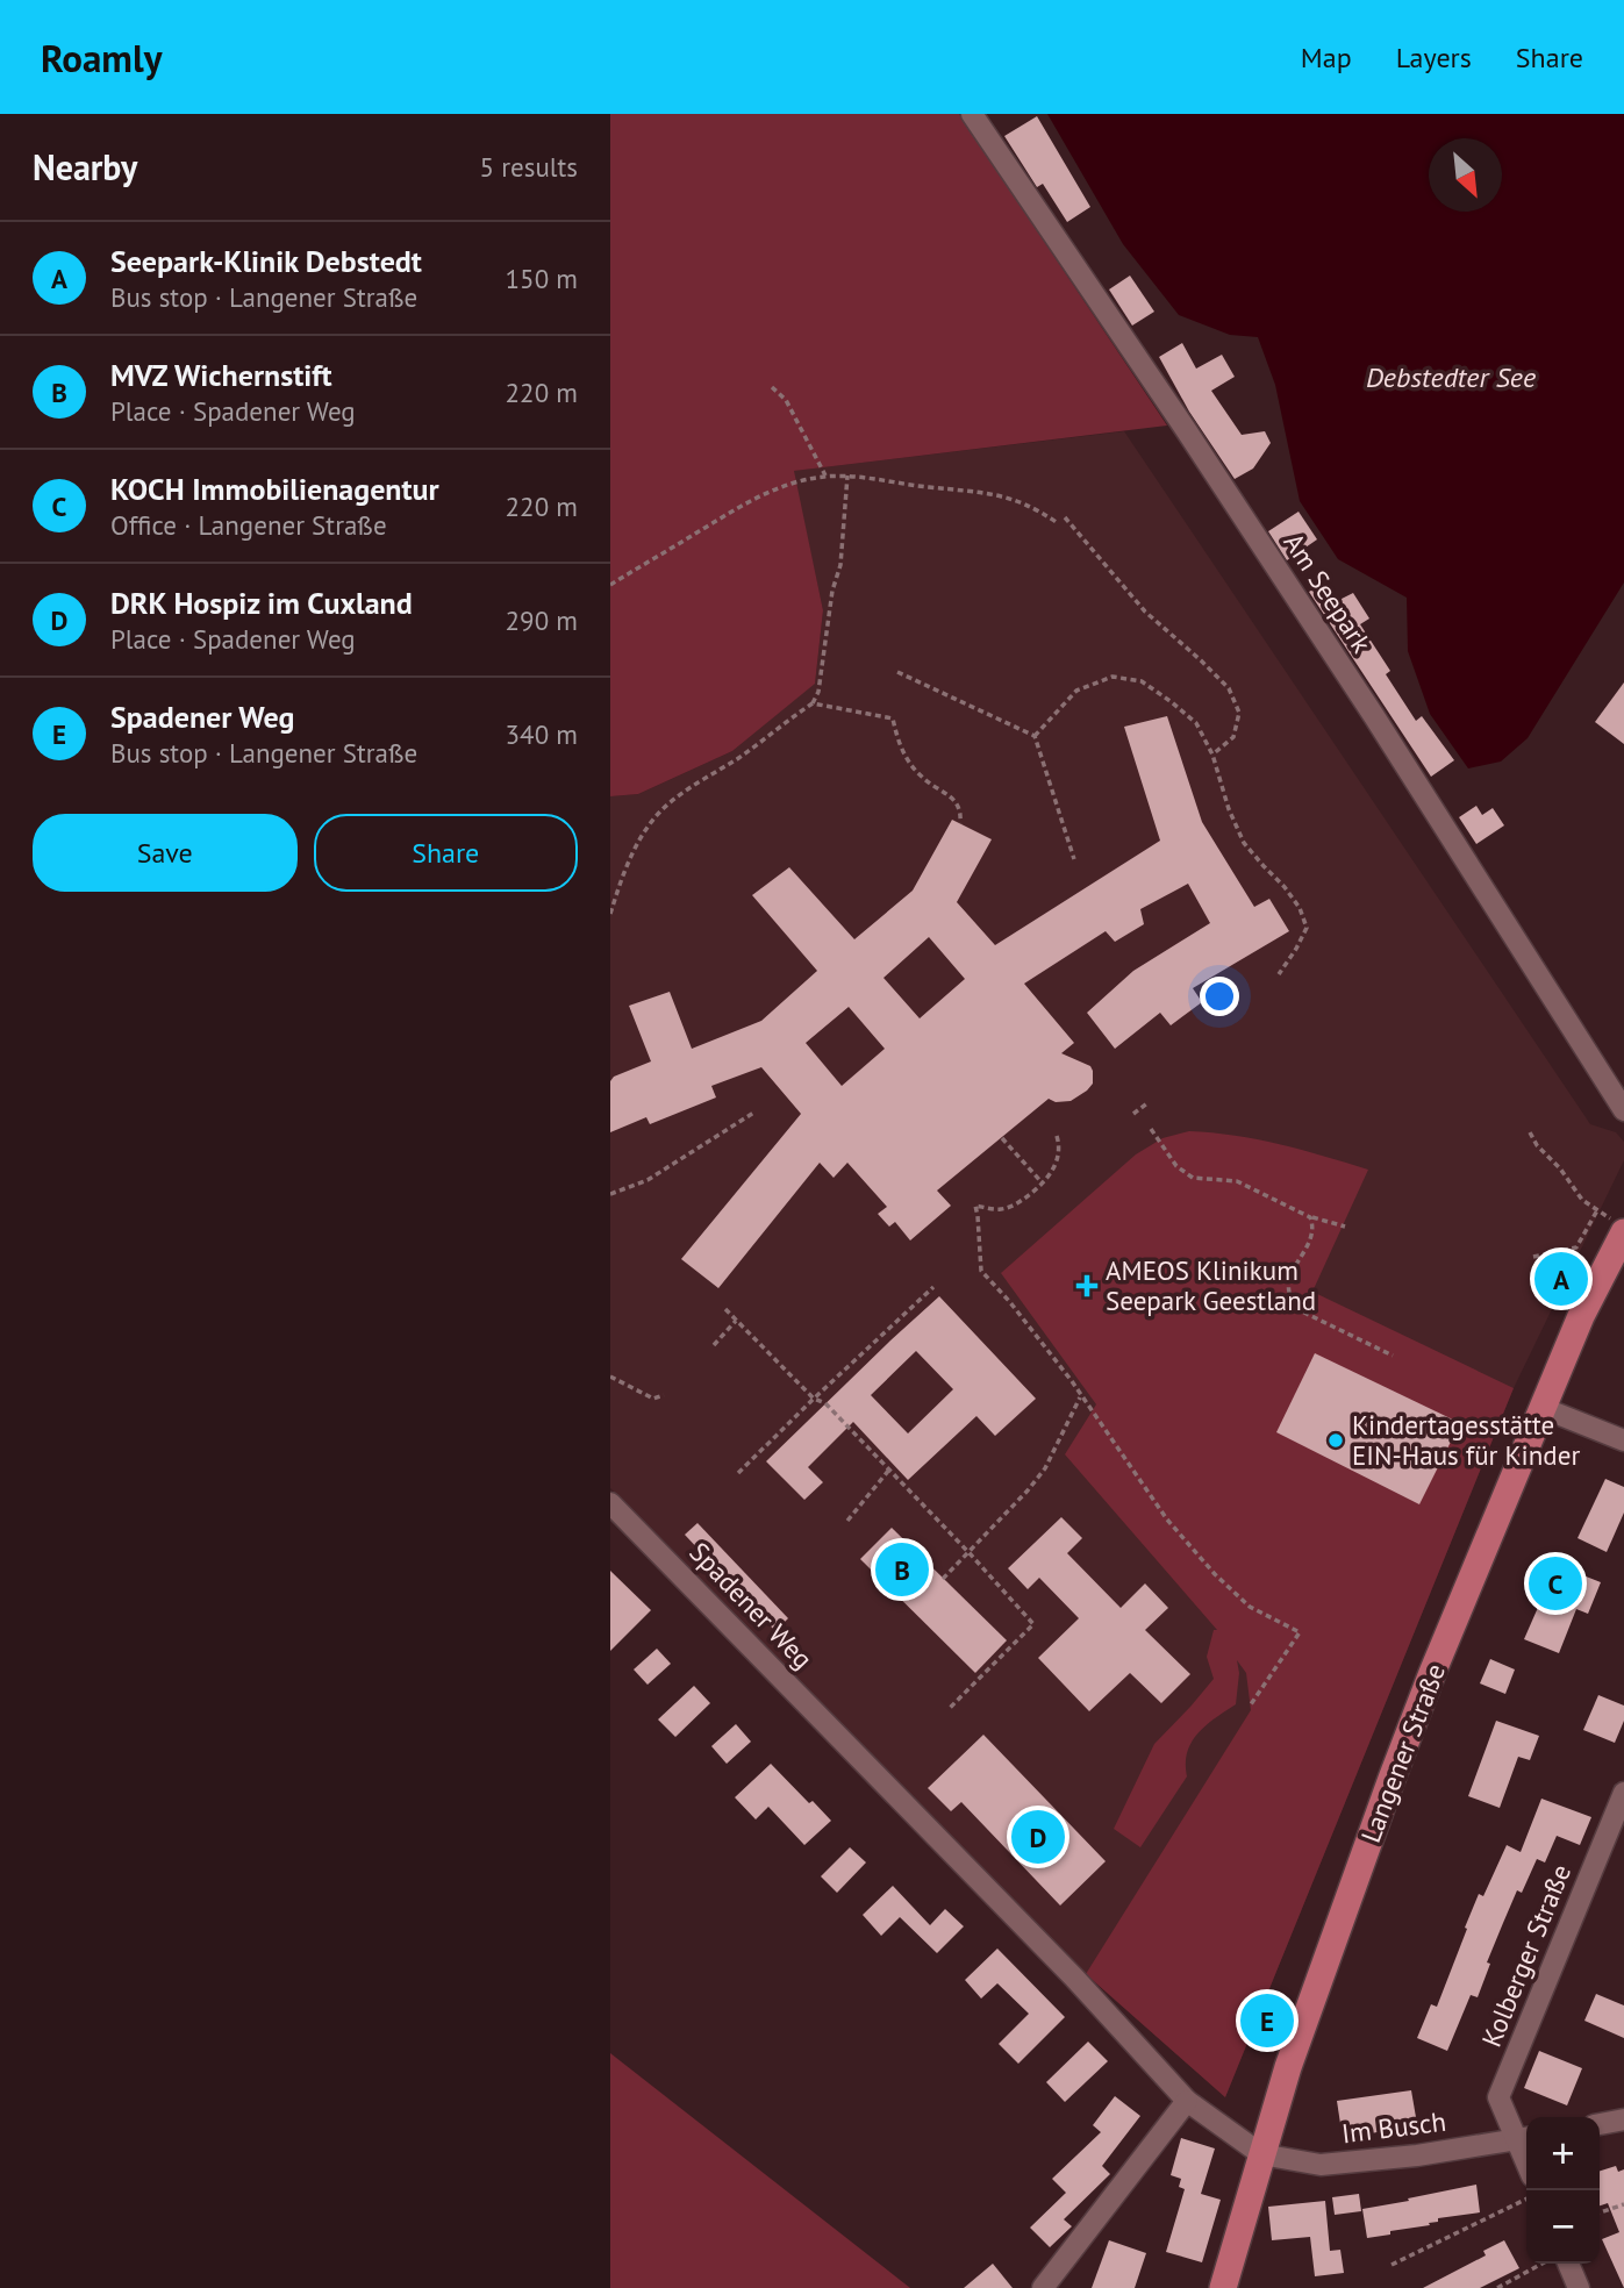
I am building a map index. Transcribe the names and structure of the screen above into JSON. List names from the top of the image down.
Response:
{
  "streets": {
    "main road": ["Langener Straße"],
    "street": [
      "Am Seepark",
      "Spadener Weg",
      "Kolberger Straße",
      "Im Busch"
    ]
  },
  "crossings": [
    ["Spadener Weg", "Langener Straße"],
    ["Spadener Weg", "Im Busch"],
    ["Langener Straße", "Im Busch"],
    ["Kolberger Straße", "Im Busch"]
  ],
  "water": ["Debstedter See"],
  "places": {
    "health": ["AMEOS Klinikum Seepark Geestland"],
    "other": ["Kindertagesstätte EIN-Haus für Kinder"]
  },
  "north": "bottom right",
  "page": {
    "header": "Roamly",
    "nav": ["Map", "Layers", "Share"],
    "heading": ["Nearby", "5 results"],
    "list": [
      {
        "mark": "A",
        "name": "Seepark-Klinik Debstedt",
        "note": "Bus stop · Langener Straße",
        "value": "150 m"
      },
      {
        "mark": "B",
        "name": "MVZ Wichernstift",
        "note": "Place · Spadener Weg",
        "value": "220 m"
      },
      {
        "mark": "C",
        "name": "KOCH Immobilienagentur",
        "note": "Office · Langener Straße",
        "value": "220 m"
      },
      {
        "mark": "D",
        "name": "DRK Hospiz im Cuxland",
        "note": "Place · Spadener Weg",
        "value": "290 m"
      },
      {
        "mark": "E",
        "name": "Spadener Weg",
        "note": "Bus stop · Langener Straße",
        "value": "340 m"
      }
    ],
    "buttons": ["Save", "Share"],
    "pins": [
      "A",
      "B",
      "C",
      "D",
      "E"
    ],
    "map_buttons": ["+", "−"]
  }
}
